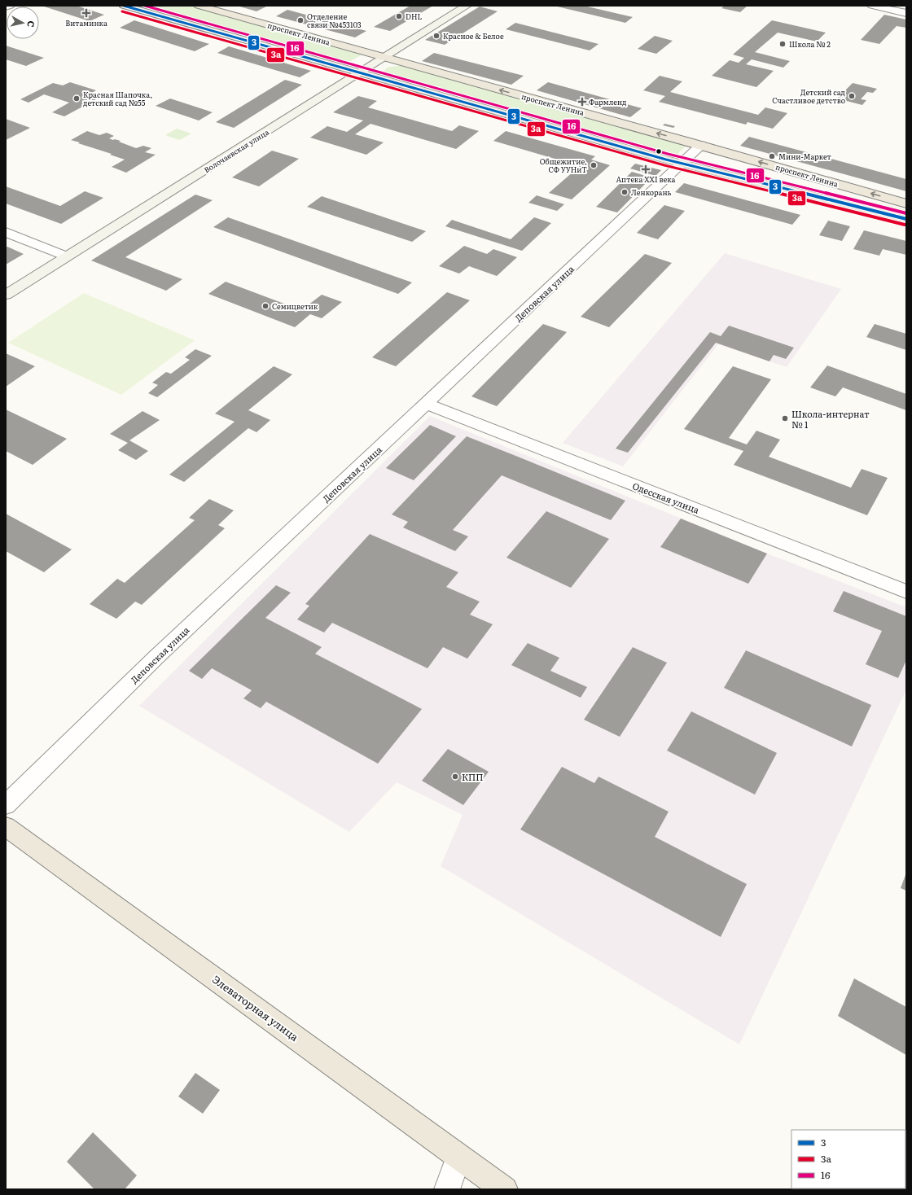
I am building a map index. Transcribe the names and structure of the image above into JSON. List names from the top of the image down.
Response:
{
  "streets": {
    "main road": ["проспект Ленина", "Элеваторная улица"],
    "street": ["Волочаевская улица", "Деповская улица", "Одесская улица"]
  },
  "crossings": [
    ["проспект Ленина", "Волочаевская улица"],
    ["проспект Ленина", "Деповская улица"],
    ["Деповская улица", "Одесская улица"]
  ],
  "places": {
    "health": ["Витаминка", "Фармленд", "Аптека ХХI века"],
    "other": [
      "DHL",
      "Отделение связи №453103",
      "Красное & Белое",
      "Школа № 2",
      "Детский сад Счастливое детство",
      "Красная Шапочка, детский сад №55",
      "Мини-Маркет",
      "Общежитие, СФ УУНиТ",
      "Ленкорань",
      "Семицветик",
      "Школа-интернат № 1",
      "КПП"
    ]
  },
  "lines": ["transit line 3", "transit line 16", "transit line 3а"],
  "legend": ["3", "3а", "16"],
  "north": "right"
}
